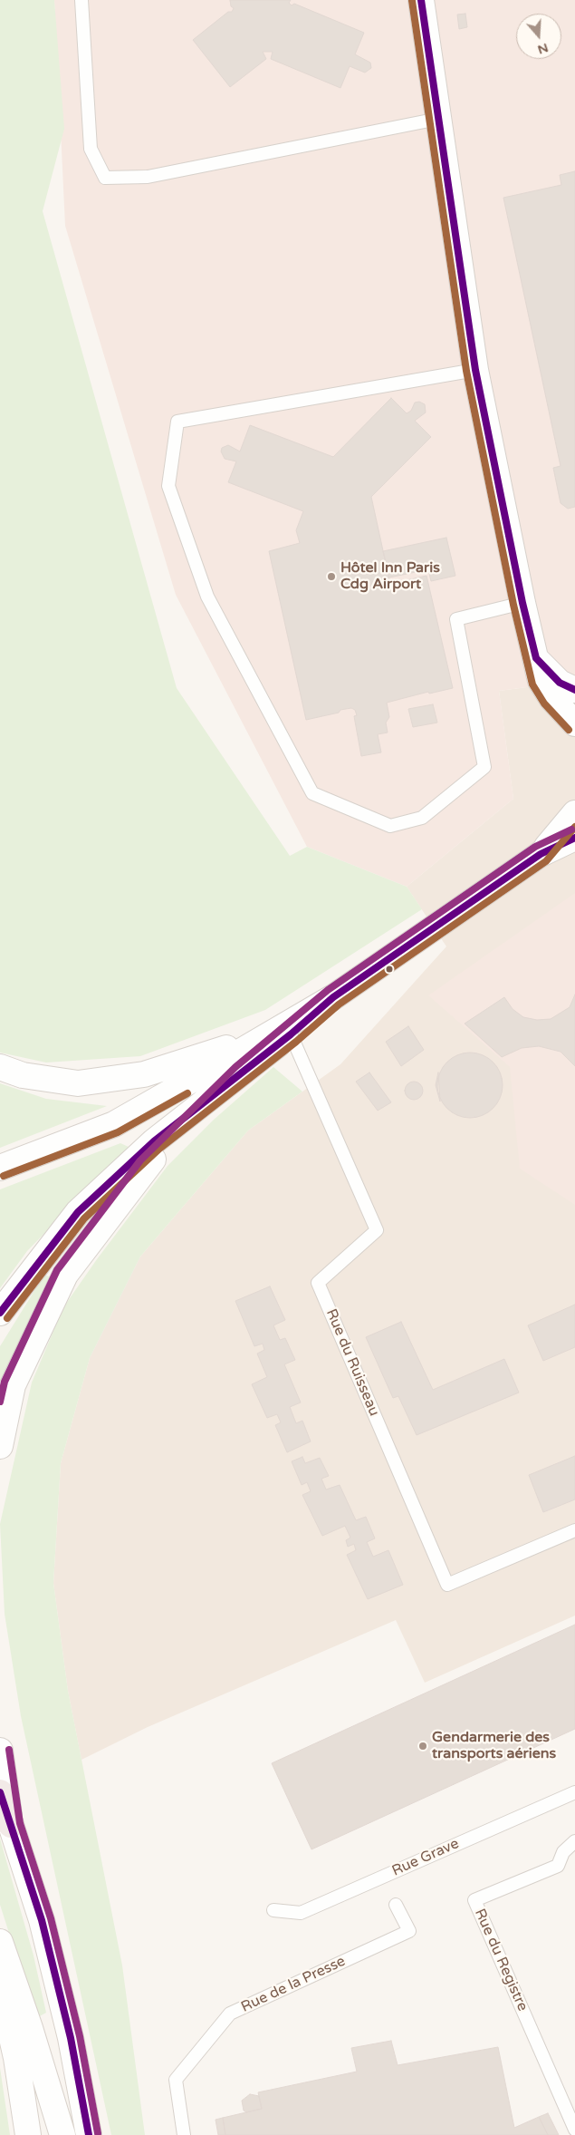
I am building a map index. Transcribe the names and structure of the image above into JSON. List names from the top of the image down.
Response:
{
  "streets": {
    "lane": [
      "Rue du Ruisseau",
      "Rue Grave",
      "Rue du Registre",
      "Rue de la Presse"
    ]
  },
  "places": ["Hôtel Inn Paris Cdg Airport", "Gendarmerie des transports aériens"],
  "north": "bottom"
}
